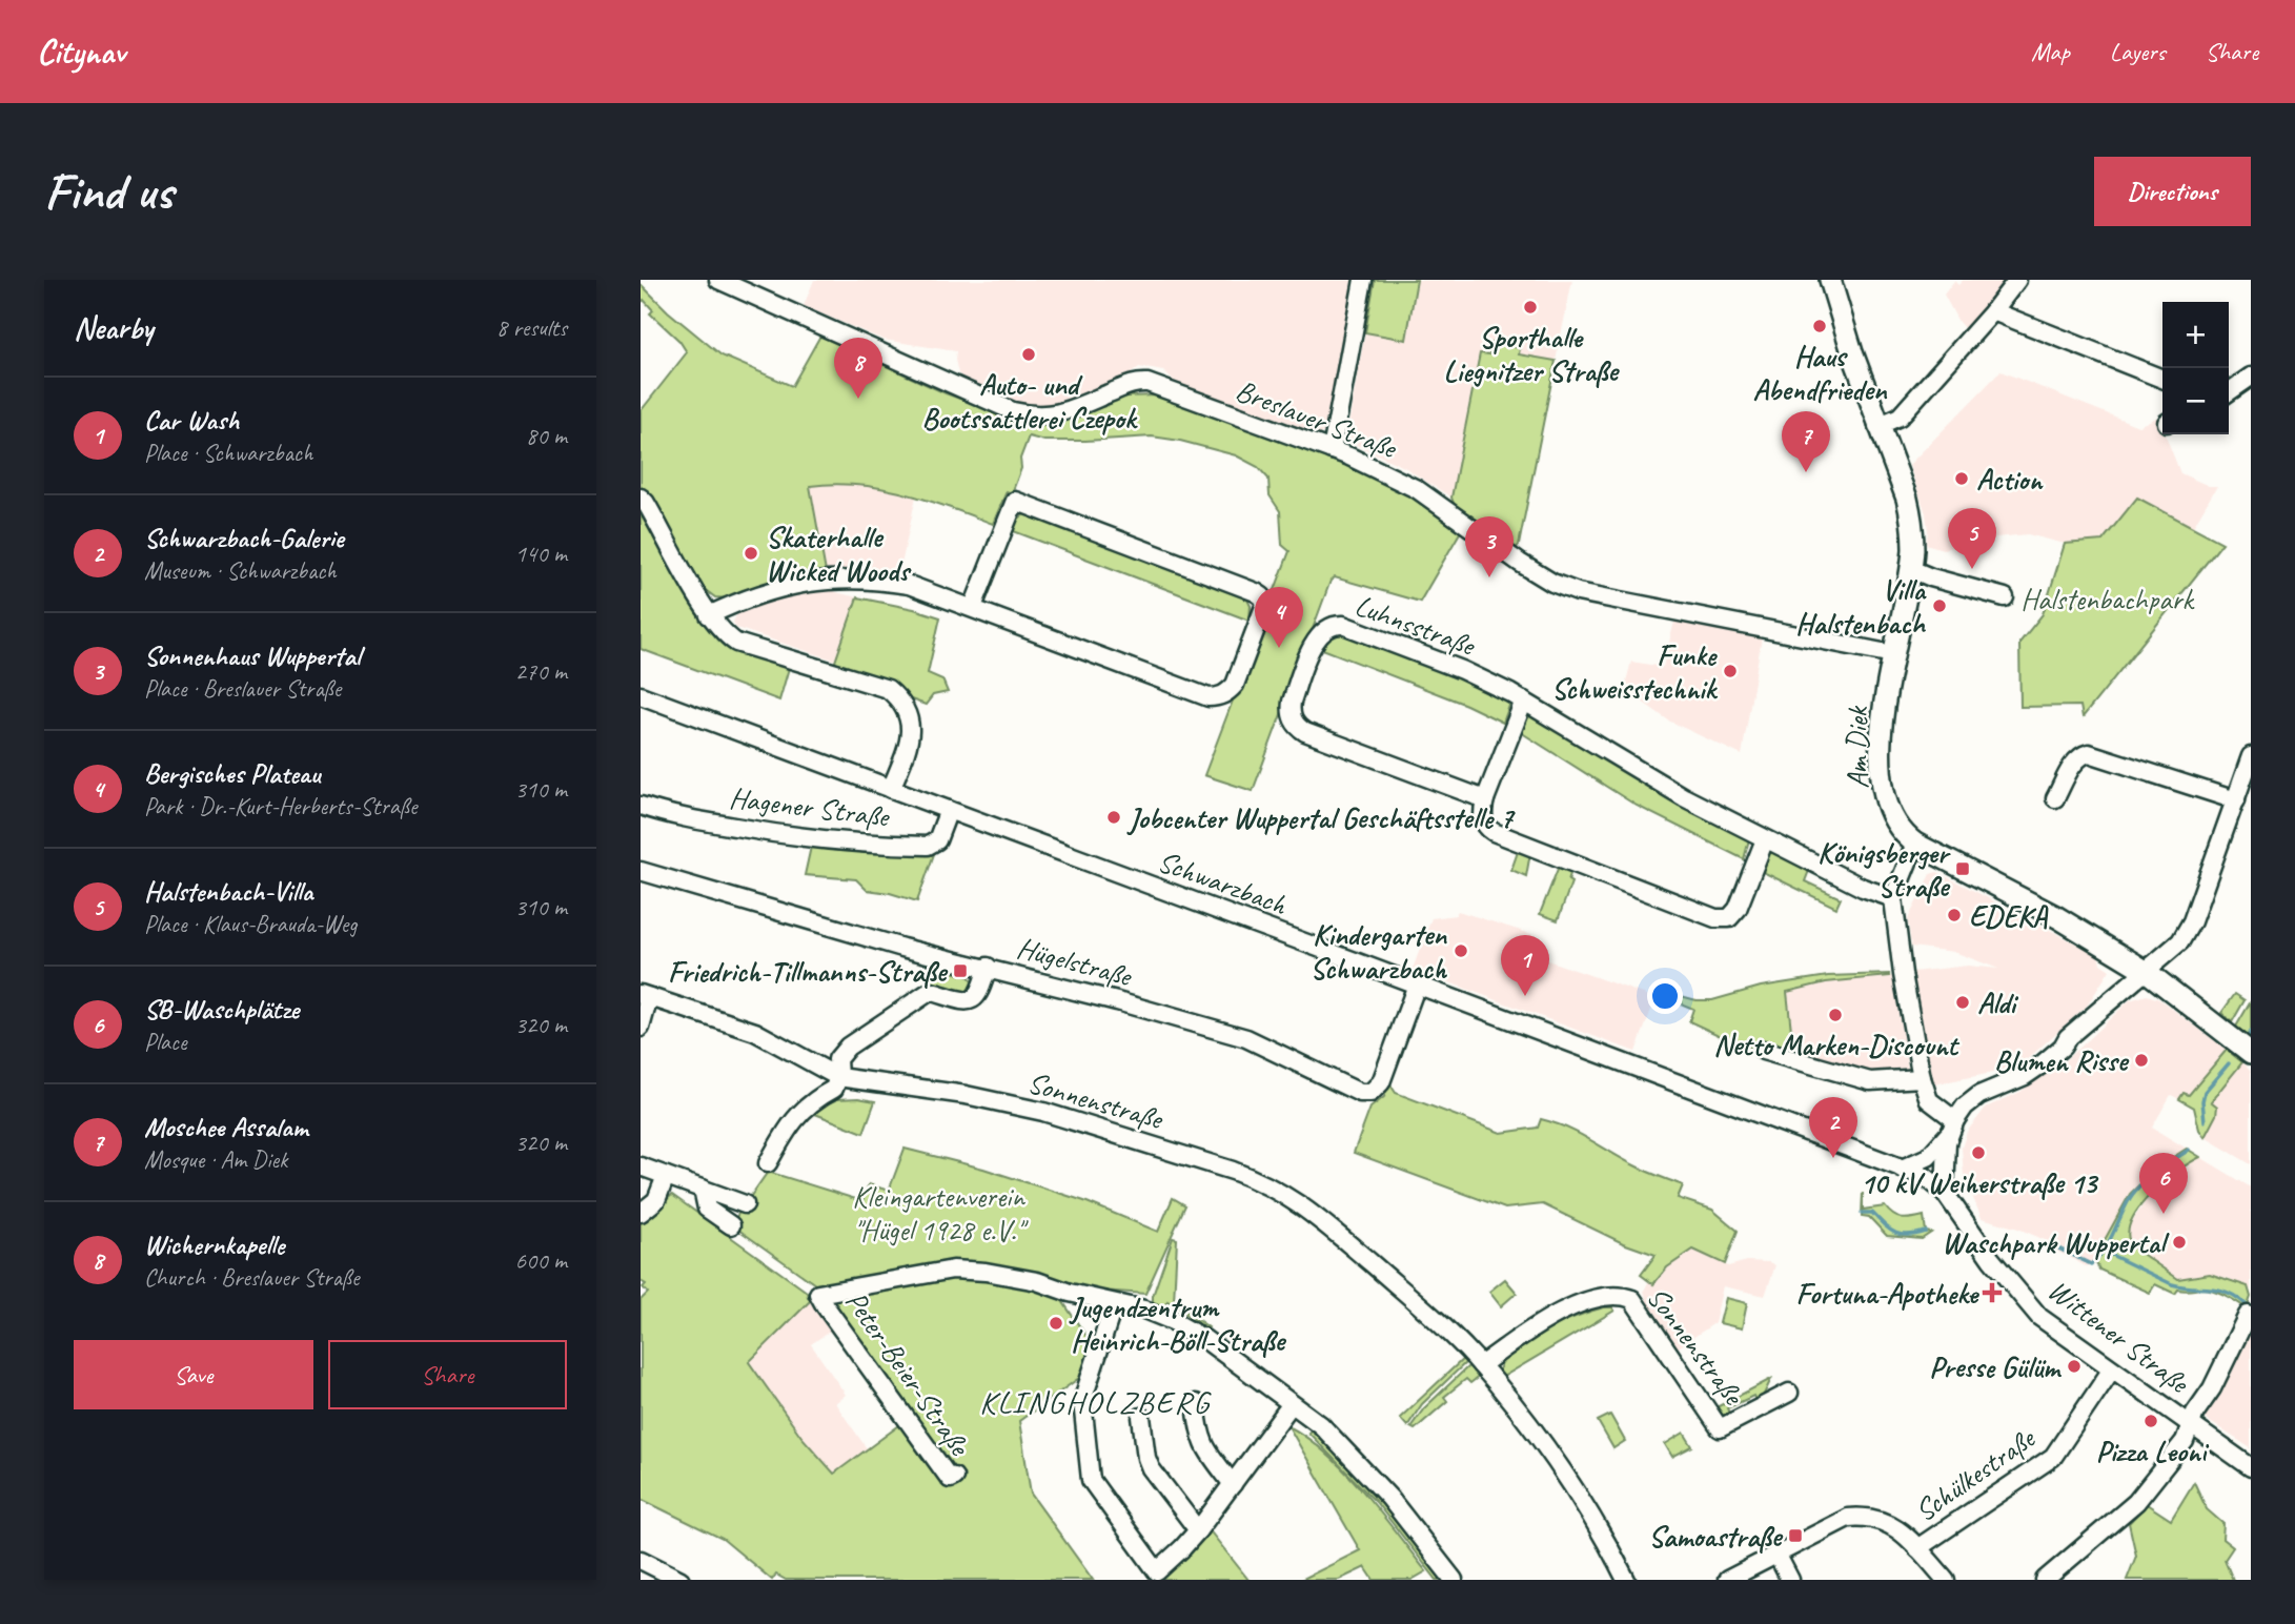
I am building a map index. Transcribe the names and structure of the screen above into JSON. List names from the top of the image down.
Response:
{
  "streets": {
    "main road": ["Am Diek"],
    "street": [
      "Breslauer Straße",
      "Luhnsstraße",
      "Hagener Straße",
      "Schwarzbach",
      "Hügelstraße",
      "Sonnenstraße",
      "Wittener Straße",
      "Peter-Beier-Straße",
      "Schülkestraße"
    ]
  },
  "crossings": [
    ["Breslauer Straße", "Am Diek"],
    ["Hagener Straße", "Schwarzbach"],
    ["Schwarzbach", "Hügelstraße"],
    ["Schwarzbach", "Wittener Straße"],
    ["Wittener Straße", "Schülkestraße"]
  ],
  "districts": ["KLINGHOLZBERG"],
  "parks": ["Halstenbachpark", "Kleingartenverein \"Hügel 1928 e.V.\""],
  "places": {
    "other": [
      "Sporthalle Liegnitzer Straße",
      "Haus Abendfrieden",
      "Auto- und Bootssattlerei Czepok",
      "Action",
      "Skaterhalle Wicked Woods",
      "Villa Halstenbach",
      "Funke Schweisstechnik",
      "Jobcenter Wuppertal Geschäftsstelle 7",
      "EDEKA",
      "Kindergarten Schwarzbach",
      "Aldi",
      "Netto Marken-Discount",
      "Blumen Risse",
      "10 kV Weiherstraße 13",
      "Waschpark Wuppertal",
      "Jugendzentrum Heinrich-Böll-Straße",
      "Presse Gülüm",
      "Pizza Leoni"
    ],
    "transit": ["Königsberger Straße", "Friedrich-Tillmanns-Straße", "Samoastraße"],
    "health": ["Fortuna-Apotheke"]
  },
  "page": {
    "header": "Citynav",
    "nav": ["Map", "Layers", "Share"],
    "buttons": [
      "Directions",
      ["Save", "Share"]
    ],
    "title": "Find us",
    "heading": ["Nearby", "8 results"],
    "map_buttons": ["+", "−"],
    "pins": [
      "8",
      "7",
      "5",
      "3",
      "4",
      "1",
      "2",
      "6"
    ],
    "list": [
      {
        "mark": "1",
        "name": "Car Wash",
        "note": "Place · Schwarzbach",
        "value": "80 m"
      },
      {
        "mark": "2",
        "name": "Schwarzbach-Galerie",
        "note": "Museum · Schwarzbach",
        "value": "140 m"
      },
      {
        "mark": "3",
        "name": "Sonnenhaus Wuppertal",
        "note": "Place · Breslauer Straße",
        "value": "270 m"
      },
      {
        "mark": "4",
        "name": "Bergisches Plateau",
        "note": "Park · Dr.-Kurt-Herberts-Straße",
        "value": "310 m"
      },
      {
        "mark": "5",
        "name": "Halstenbach-Villa",
        "note": "Place · Klaus-Brauda-Weg",
        "value": "310 m"
      },
      {
        "mark": "6",
        "name": "SB-Waschplätze",
        "note": "Place",
        "value": "320 m"
      },
      {
        "mark": "7",
        "name": "Moschee Assalam",
        "note": "Mosque · Am Diek",
        "value": "320 m"
      },
      {
        "mark": "8",
        "name": "Wichernkapelle",
        "note": "Church · Breslauer Straße",
        "value": "600 m"
      }
    ]
  }
}
